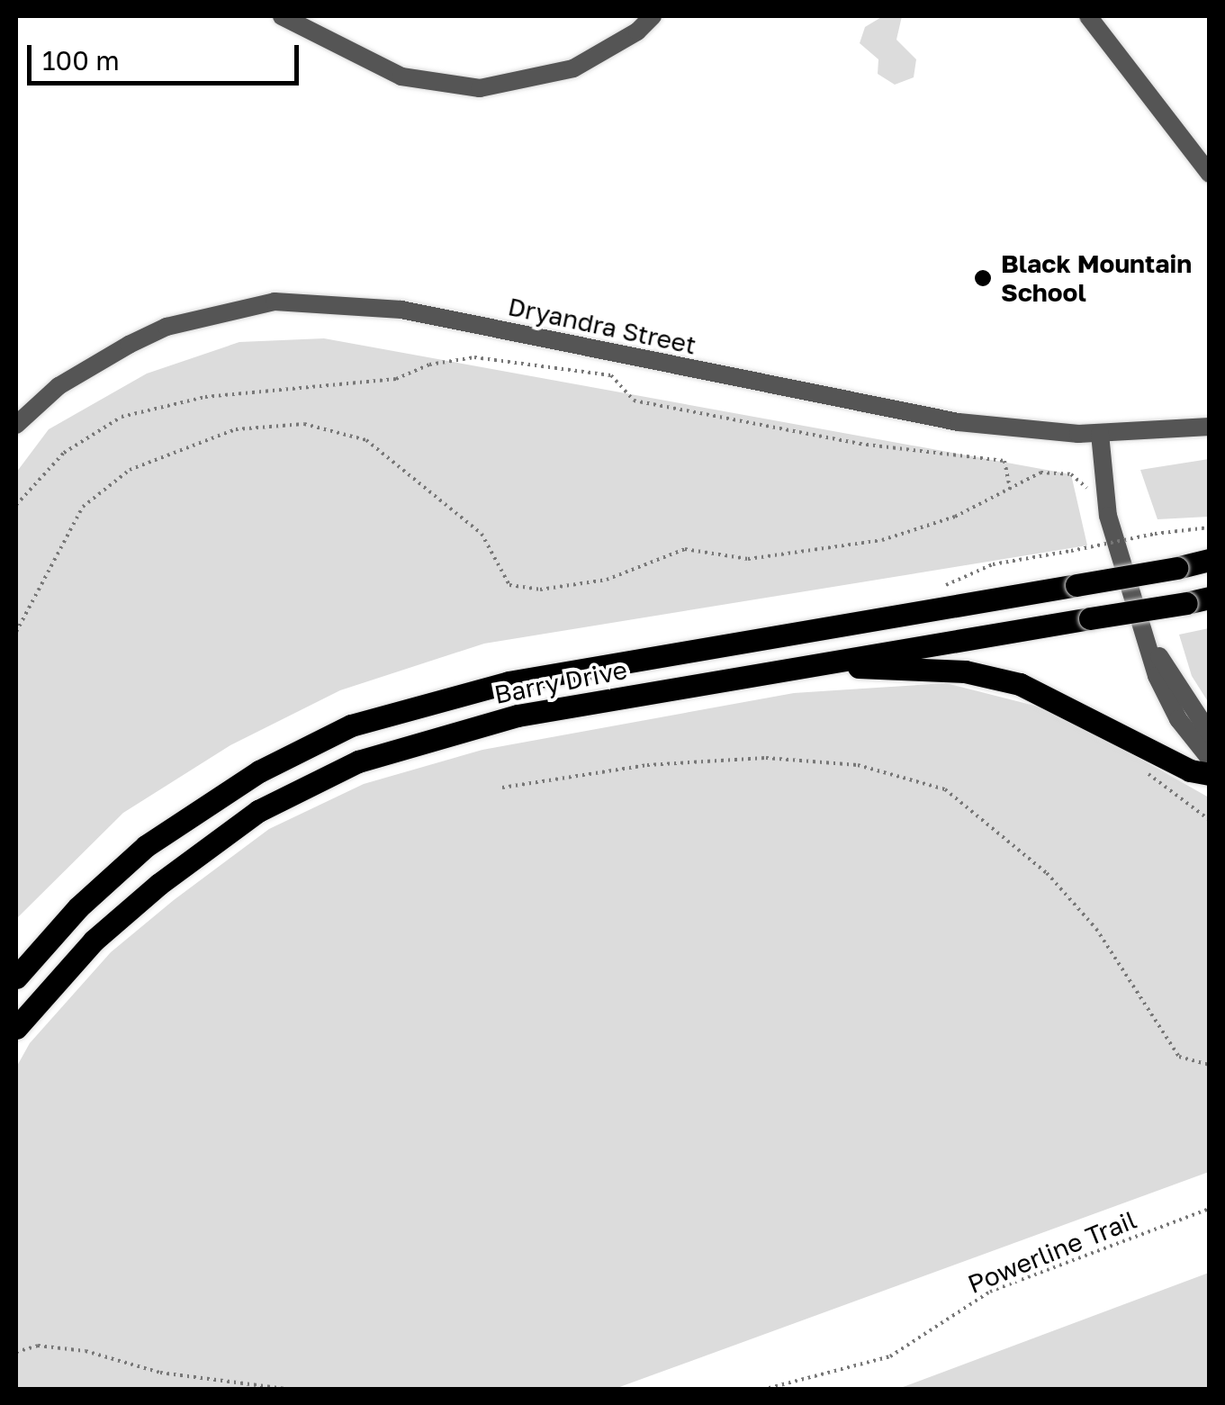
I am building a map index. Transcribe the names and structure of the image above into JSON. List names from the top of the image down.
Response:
{
  "streets": {
    "main road": ["Barry Drive"],
    "street": ["Dryandra Street"],
    "path": ["Powerline Trail"]
  },
  "places": ["Black Mountain School"],
  "scale_bar": "100 m"
}
